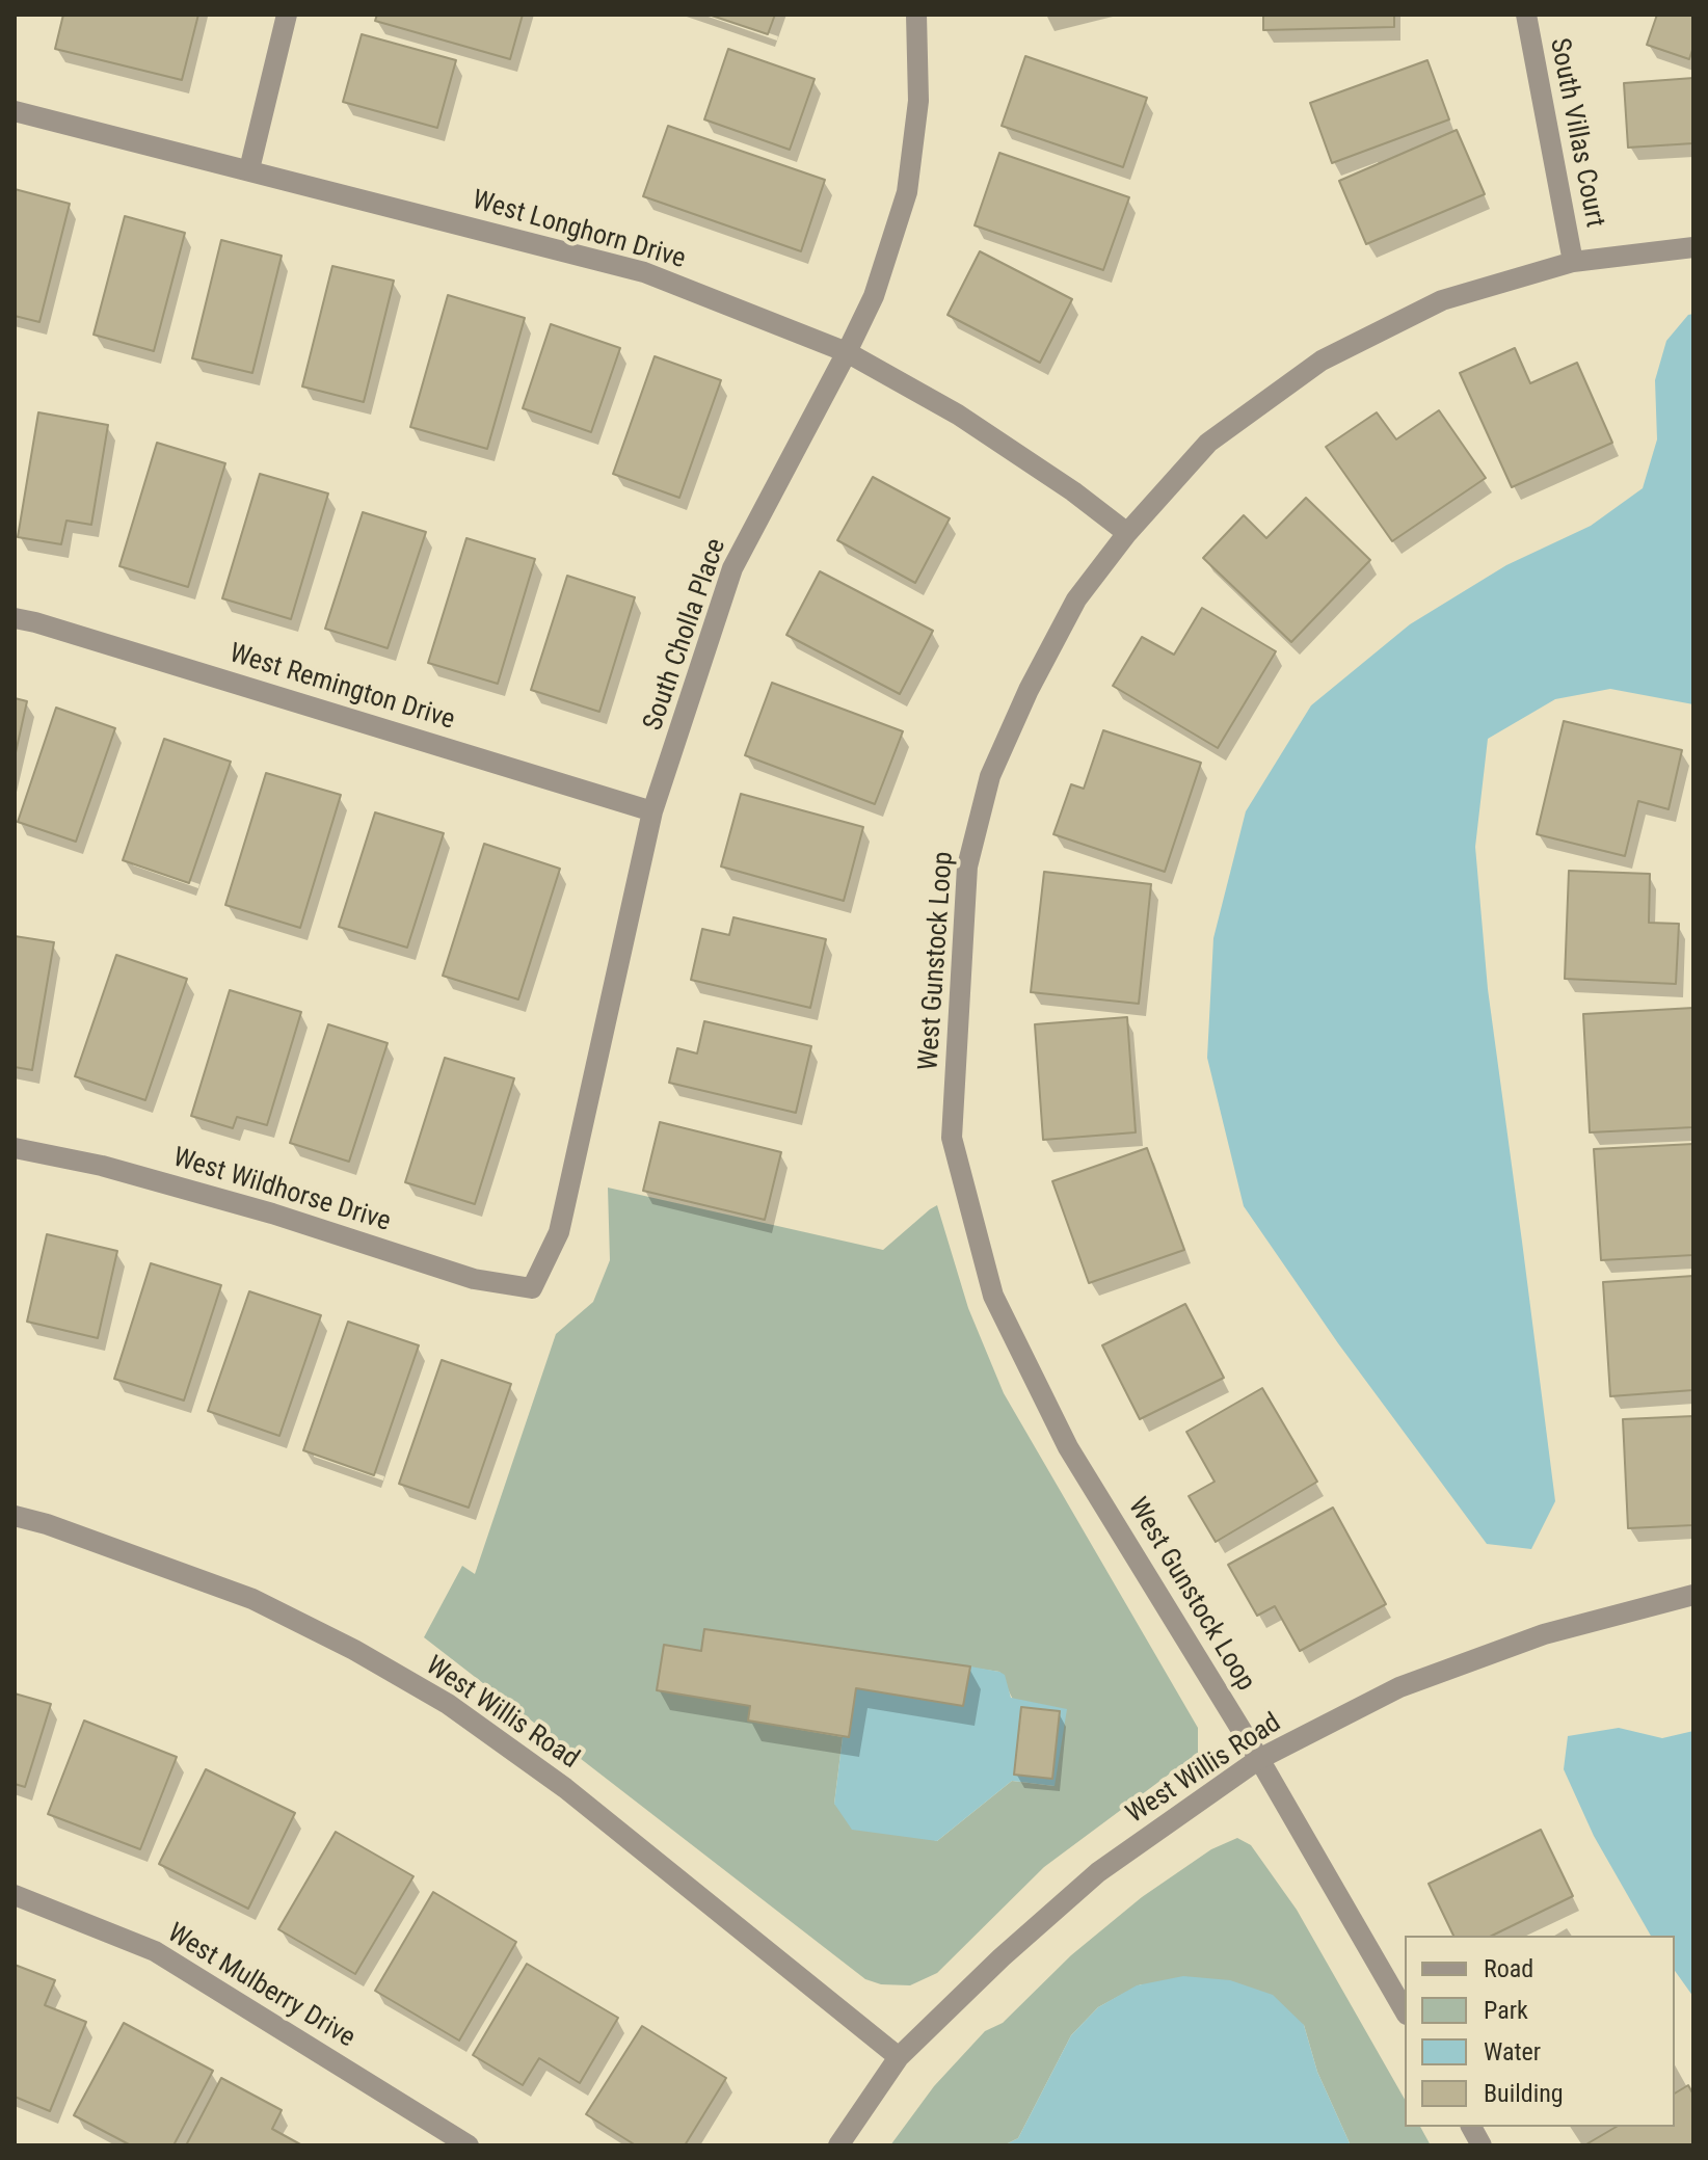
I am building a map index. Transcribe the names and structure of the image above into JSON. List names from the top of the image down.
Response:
{
  "streets": {
    "street": [
      "South Villas Court",
      "West Longhorn Drive",
      "South Cholla Place",
      "West Remington Drive",
      "West Gunstock Loop",
      "West Wildhorse Drive",
      "West Willis Road",
      "West Mulberry Drive"
    ]
  },
  "crossings": [
    ["South Villas Court", "West Gunstock Loop"],
    ["West Longhorn Drive", "South Cholla Place"],
    ["West Longhorn Drive", "West Gunstock Loop"],
    ["South Cholla Place", "West Remington Drive"],
    ["South Cholla Place", "West Wildhorse Drive"],
    ["West Gunstock Loop", "West Willis Road"]
  ],
  "legend": [
    "Road",
    "Park",
    "Water",
    "Building"
  ]
}
